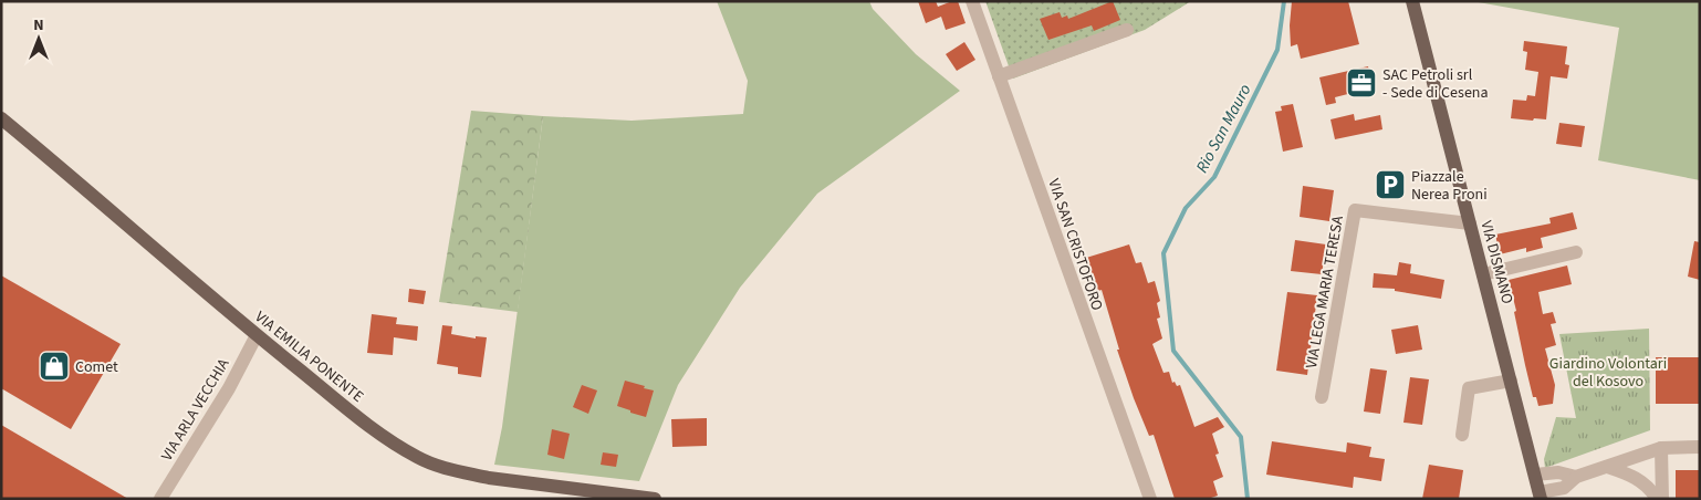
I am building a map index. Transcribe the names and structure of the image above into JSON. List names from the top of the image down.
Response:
{
  "streets": {
    "main road": ["VIA DISMANO", "VIA EMILIA PONENTE"],
    "street": ["VIA SAN CRISTOFORO", "VIA LEGA MARIA TERESA", "VIA ARLA VECCHIA"]
  },
  "crossings": [
    ["VIA DISMANO", "VIA LEGA MARIA TERESA"],
    ["VIA EMILIA PONENTE", "VIA ARLA VECCHIA"]
  ],
  "water": ["Rio San Mauro"],
  "parks": ["Giardino Volontari del Kosovo"],
  "places": {
    "office": ["SAC Petroli srl - Sede di Cesena"],
    "parking": ["Piazzale Nerea Proni"],
    "shop": ["Comet"]
  },
  "north": "top"
}
